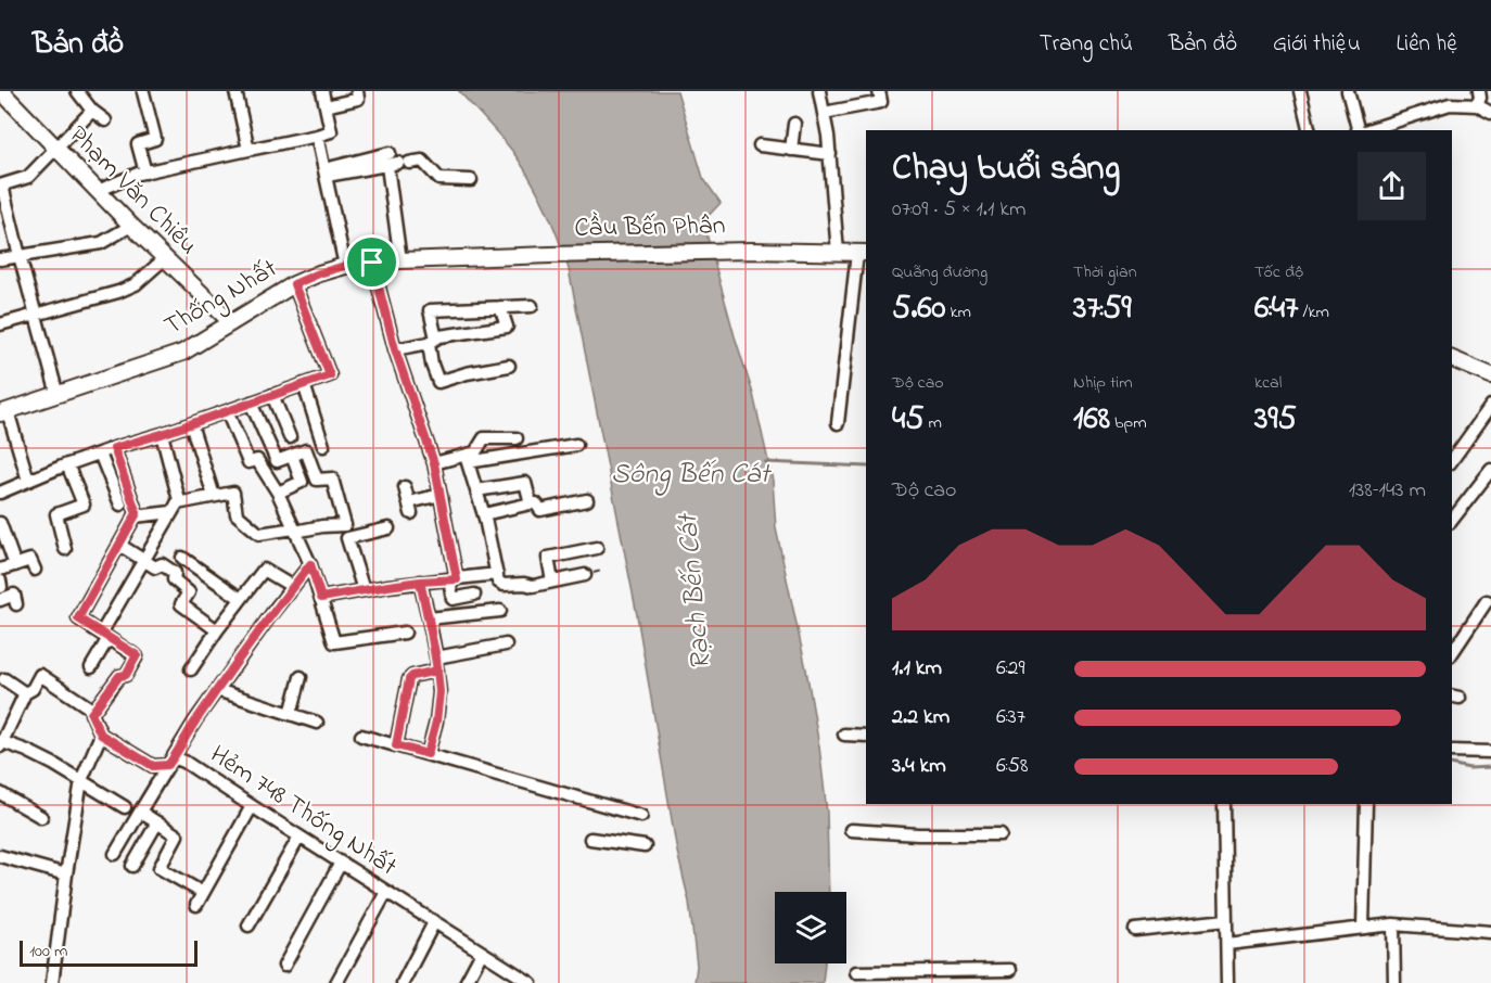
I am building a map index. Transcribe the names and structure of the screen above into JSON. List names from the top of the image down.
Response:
{
  "streets": {
    "main road": ["Phạm Văn Chiêu", "Cầu Bến Phân", "Thống Nhất"],
    "street": ["Hẻm 748 Thống Nhất"]
  },
  "crossings": [
    ["Phạm Văn Chiêu", "Thống Nhất"],
    ["Cầu Bến Phân", "Thống Nhất"]
  ],
  "water": ["Sông Bến Cát", "Rạch Bến Cát"],
  "scale_bar": "100 m",
  "page": {
    "header": "Bản đồ",
    "nav": [
      "Trang chủ",
      "Bản đồ",
      "Giới thiệu",
      "Liên hệ"
    ],
    "heading": ["Chạy buổi sáng", "07:09 · 5 × 1.1 km"],
    "stats": [
      ["Quãng đường", "5.60 km"],
      ["Thời gian", "37:59"],
      ["Tốc độ", "6:47 /km"],
      ["Độ cao", "45 m"],
      ["Nhịp tim", "168 bpm"],
      ["kcal", "395"]
    ],
    "chart": ["Độ cao", "138–143 m"],
    "list": [
      {
        "name": "1.1 km",
        "note": "6:29"
      },
      {
        "name": "2.2 km",
        "note": "6:37"
      },
      {
        "name": "3.4 km",
        "note": "6:58"
      }
    ],
    "scale": "100 m"
  }
}
